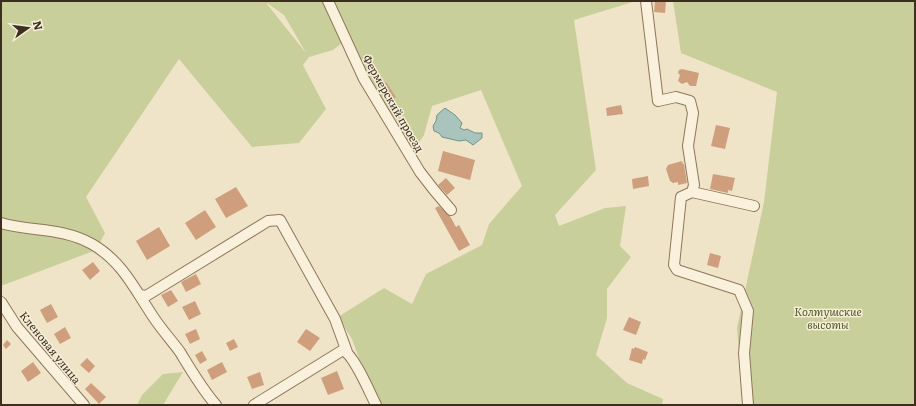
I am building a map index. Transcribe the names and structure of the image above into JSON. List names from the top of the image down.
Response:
{
  "streets": {
    "street": ["Фермерский проезд", "Кленовая улица"]
  },
  "parks": ["Колтушские высоты"],
  "north": "right"
}
